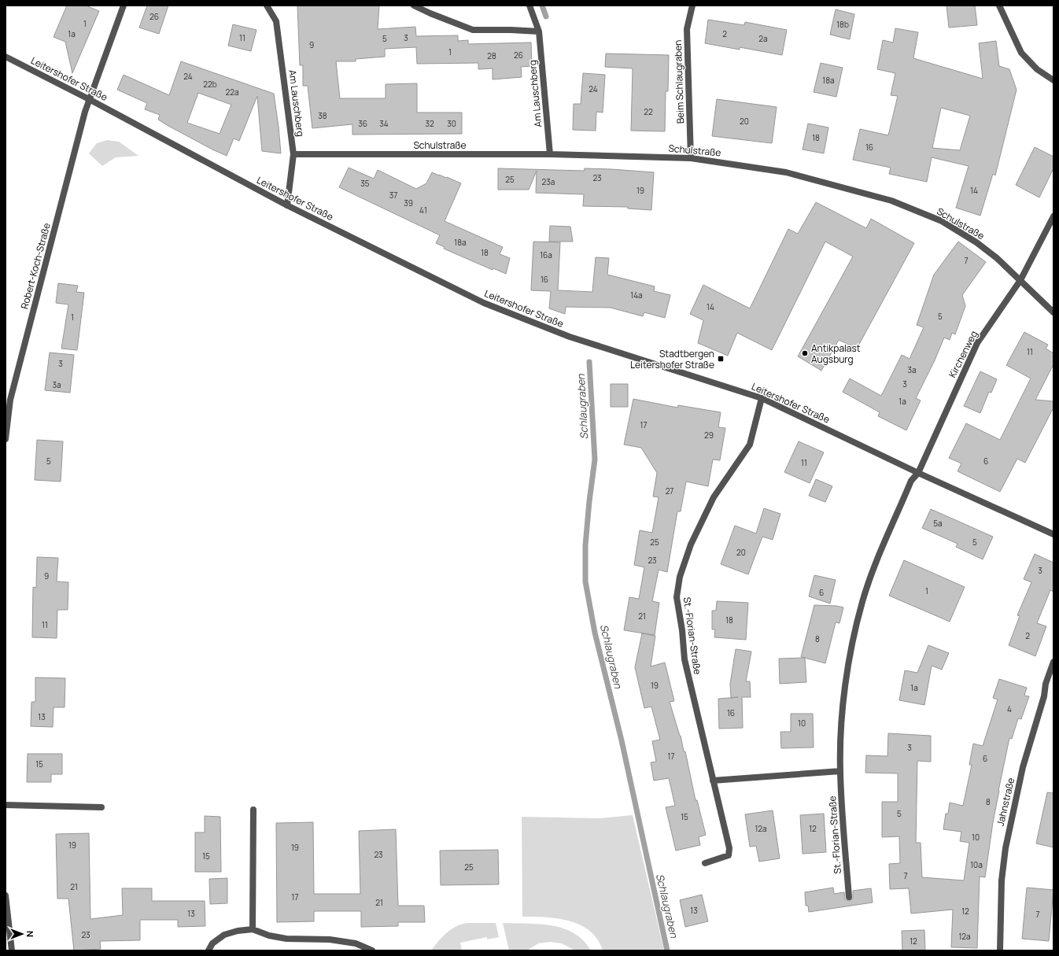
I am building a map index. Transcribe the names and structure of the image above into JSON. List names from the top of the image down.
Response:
{
  "streets": {
    "street": [
      "Leitershofer Straße",
      "Beim Schlaugraben",
      "Am Lauschberg",
      "Schulstraße",
      "Robert-Koch-Straße",
      "Kirchenweg",
      "St.-Florian-Straße",
      "Jahnstraße"
    ]
  },
  "crossings": [
    ["Leitershofer Straße", "Am Lauschberg"],
    ["Leitershofer Straße", "Robert-Koch-Straße"],
    ["Leitershofer Straße", "Kirchenweg"],
    ["Leitershofer Straße", "St.-Florian-Straße"],
    ["Beim Schlaugraben", "Schulstraße"],
    ["Am Lauschberg", "Schulstraße"],
    ["Schulstraße", "Kirchenweg"],
    ["Kirchenweg", "St.-Florian-Straße"]
  ],
  "water": ["Schlaugraben"],
  "places": {
    "other": ["Antikpalast Augsburg"],
    "transit": ["Stadtbergen Leitershofer Straße"]
  },
  "house_numbers": [
    "26",
    "1",
    "18b",
    "1a",
    "2",
    "11",
    "3",
    "5",
    "2a",
    "9",
    "1",
    "26",
    "28",
    "24",
    "18a",
    "22b",
    "24",
    "22a",
    "22",
    "38",
    "20",
    "36",
    "34",
    "32",
    "30",
    "18",
    "16",
    "23",
    "25",
    "23a",
    "35",
    "19",
    "14",
    "37",
    "39",
    "41",
    "18a",
    "18",
    "16a",
    "7",
    "16",
    "14a",
    "14",
    "5",
    "1",
    "11",
    "3",
    "3a",
    "3",
    "3a",
    "1a",
    "17",
    "29",
    "5",
    "6",
    "11",
    "27",
    "5a",
    "25",
    "5",
    "20",
    "23",
    "3",
    "9",
    "1",
    "6",
    "21",
    "18",
    "11",
    "2",
    "8",
    "19",
    "1a",
    "4",
    "16",
    "13",
    "10",
    "3",
    "17",
    "6",
    "15",
    "8",
    "5",
    "15",
    "12a",
    "12",
    "10",
    "19",
    "19",
    "23",
    "15",
    "10a",
    "25",
    "7",
    "21",
    "17",
    "21",
    "13",
    "12",
    "13",
    "7",
    "23",
    "12a",
    "12"
  ],
  "north": "right"
}
